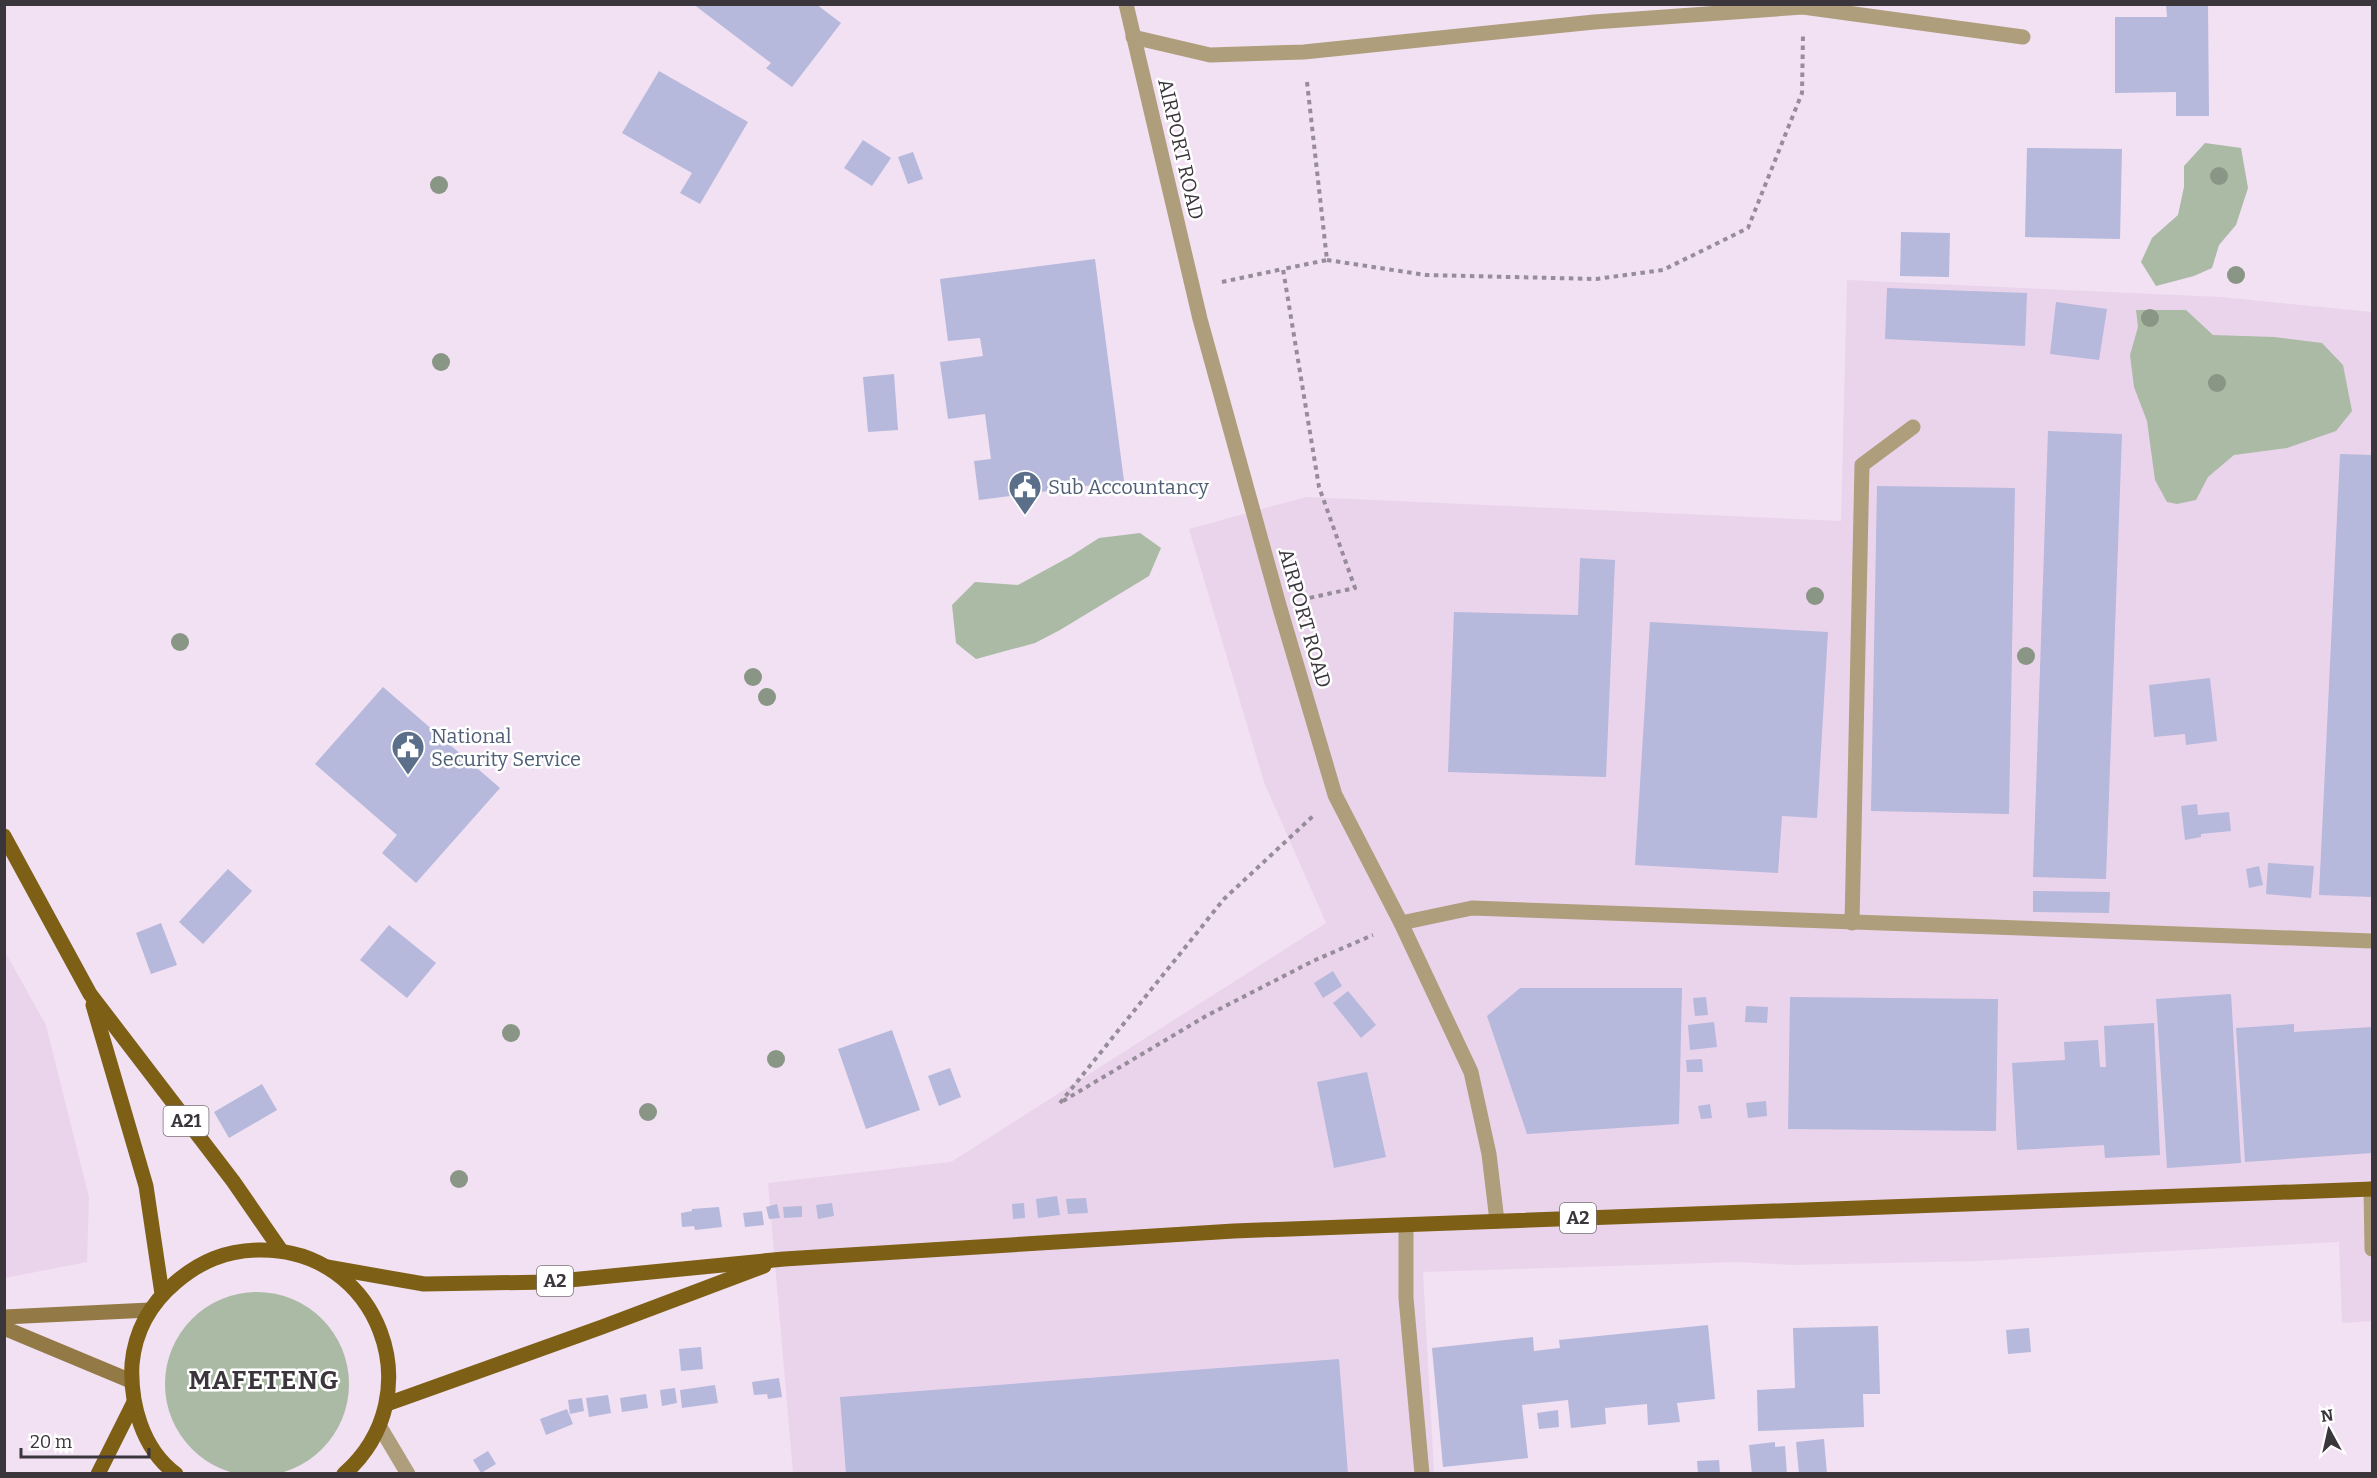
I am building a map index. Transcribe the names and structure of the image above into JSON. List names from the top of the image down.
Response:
{
  "streets": {
    "main road": ["A21", "A2"],
    "street": ["AIRPORT ROAD"]
  },
  "crossings": [
    ["AIRPORT ROAD", "A2"],
    ["A21", "A2"]
  ],
  "districts": ["MAFETENG"],
  "places": {
    "public building": ["Sub Accountancy", "National Security Service"]
  },
  "scale_bar": "20 m",
  "north": "top"
}
